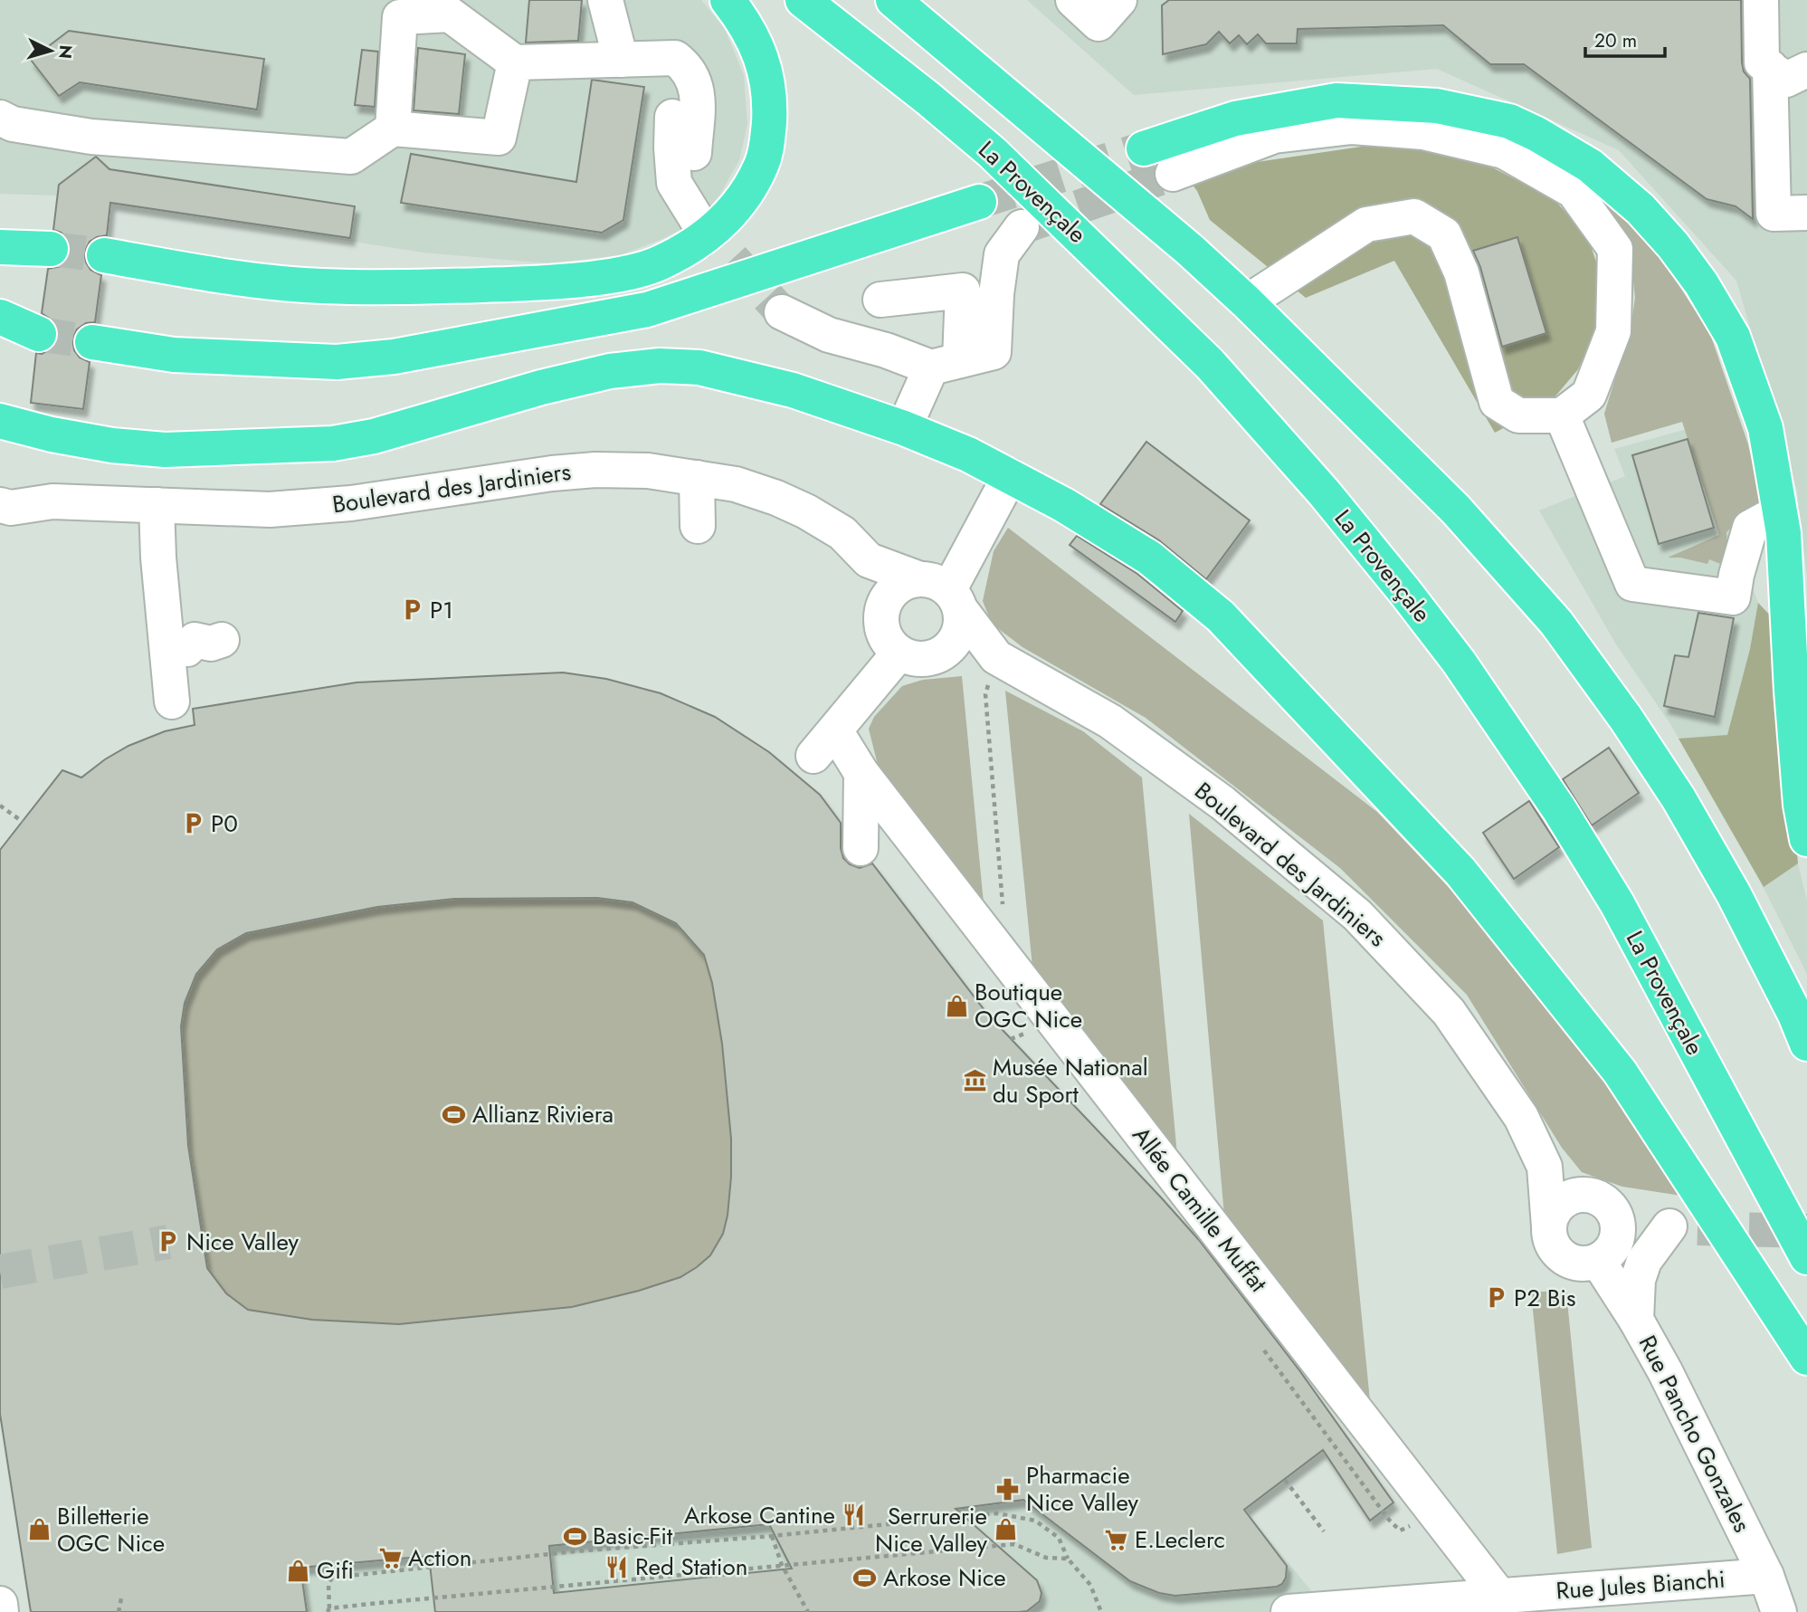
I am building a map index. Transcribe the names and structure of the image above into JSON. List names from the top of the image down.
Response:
{
  "streets": {
    "highway": ["La Provençale"],
    "street": [
      "Boulevard des Jardiniers",
      "Allée Camille Muffat",
      "Rue Pancho Gonzales",
      "Rue Jules Bianchi"
    ]
  },
  "crossings": [
    ["Boulevard des Jardiniers", "Rue Pancho Gonzales"],
    ["Allée Camille Muffat", "Rue Jules Bianchi"],
    ["Rue Pancho Gonzales", "Rue Jules Bianchi"]
  ],
  "places": {
    "parking": [
      "P1",
      "P0",
      "Nice Valley",
      "P2 Bis"
    ],
    "shop": [
      "Boutique OGC Nice",
      "Billetterie OGC Nice",
      "Serrurerie Nice Valley",
      "Gifi"
    ],
    "museum": ["Musée National du Sport"],
    "sports": ["Allianz Riviera", "Basic-Fit", "Arkose Nice"],
    "pharmacy": ["Pharmacie Nice Valley"],
    "restaurant": ["Arkose Cantine", "Red Station"],
    "supermarket": ["E.Leclerc", "Action"]
  },
  "scale_bar": "20 m",
  "north": "right"
}
